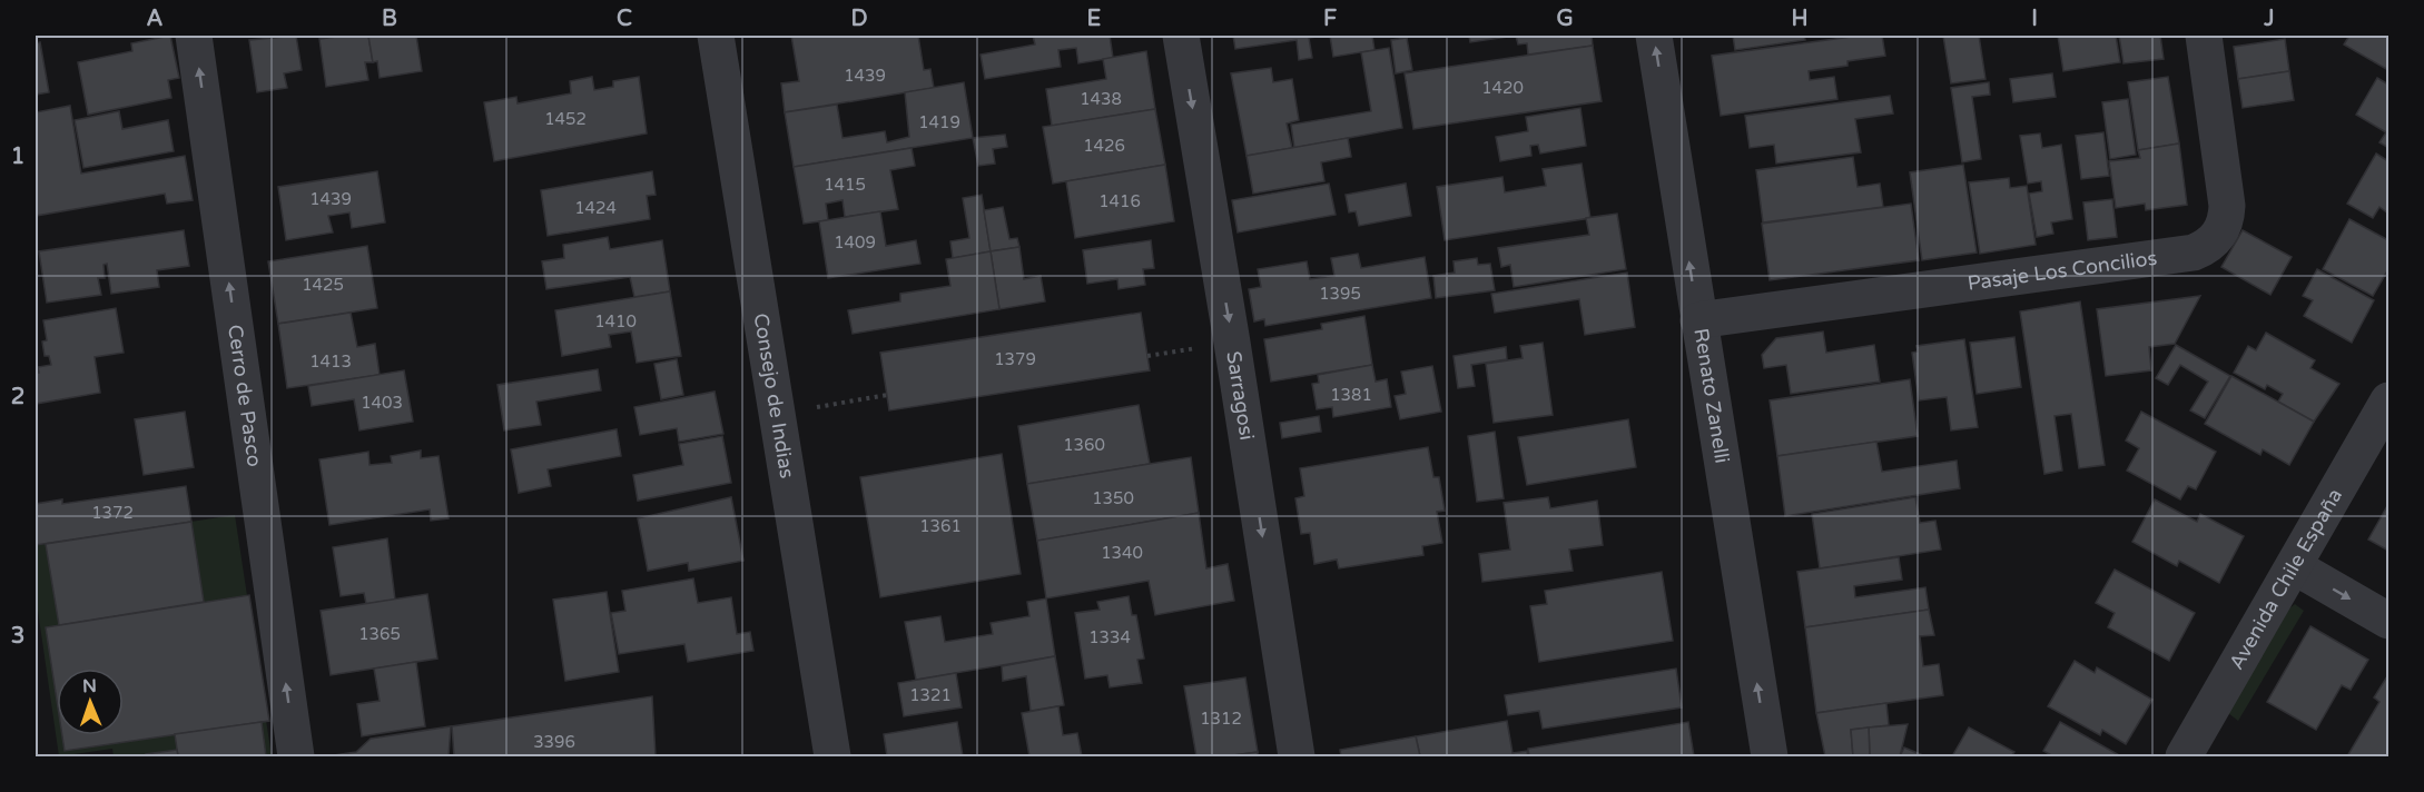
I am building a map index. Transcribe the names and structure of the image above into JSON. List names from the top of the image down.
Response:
{
  "streets": {
    "street": [
      "Pasaje Los Concilios",
      "Cerro de Pasco",
      "Consejo de Indias",
      "Sarragosi",
      "Renato Zanelli",
      "Avenida Chile España"
    ]
  },
  "crossings": [
    ["Pasaje Los Concilios", "Renato Zanelli"]
  ],
  "one_way": ["Cerro de Pasco", "Sarragosi", "Renato Zanelli"],
  "house_numbers": [
    "1439",
    "1420",
    "1438",
    "1452",
    "1419",
    "1426",
    "1415",
    "1439",
    "1416",
    "1424",
    "1409",
    "1425",
    "1395",
    "1410",
    "1379",
    "1413",
    "1381",
    "1403",
    "1360",
    "1350",
    "1372",
    "1361",
    "1340",
    "1365",
    "1334",
    "1321",
    "1312",
    "3396"
  ],
  "north": "top",
  "grid": {
    "columns": [
      "A",
      "B",
      "C",
      "D",
      "E",
      "F",
      "G",
      "H",
      "I",
      "J"
    ],
    "rows": ["1", "2", "3"]
  }
}
